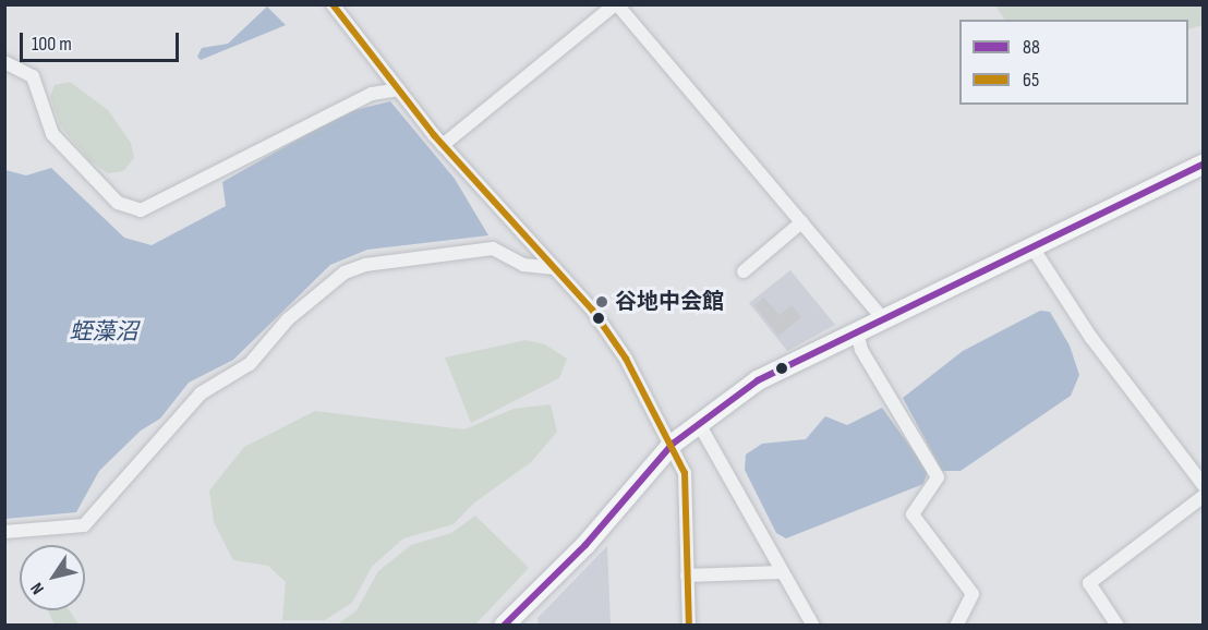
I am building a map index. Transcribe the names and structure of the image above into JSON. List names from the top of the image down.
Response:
{
  "water": ["蛭藻沼"],
  "places": ["谷地中会館"],
  "lines": ["transit line 65", "transit line 88"],
  "legend": ["88", "65"],
  "scale_bar": "100 m",
  "north": "bottom left"
}
